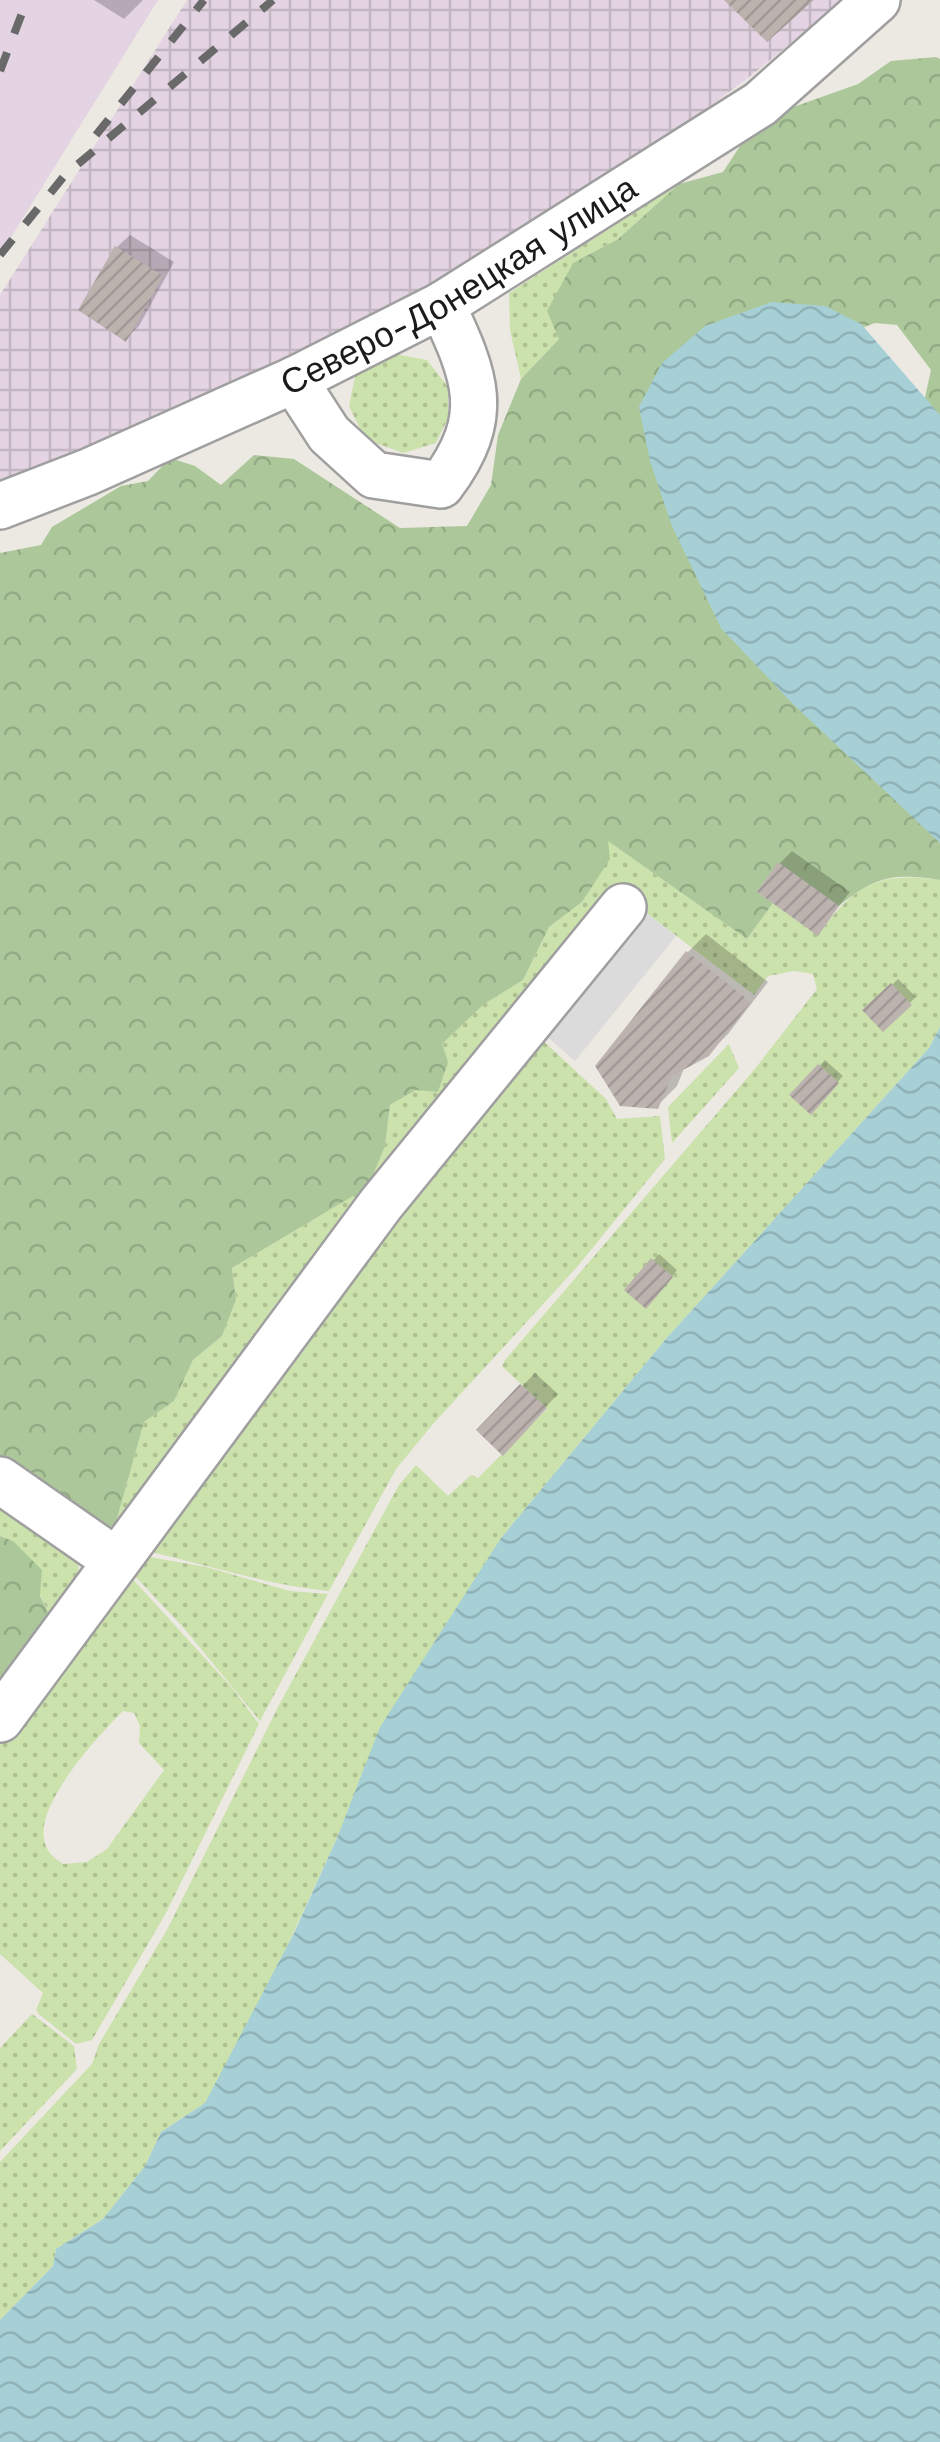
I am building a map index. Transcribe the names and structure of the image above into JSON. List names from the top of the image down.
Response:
{
  "streets": {
    "lane": ["Северо-Донецкая улица"]
  }
}
